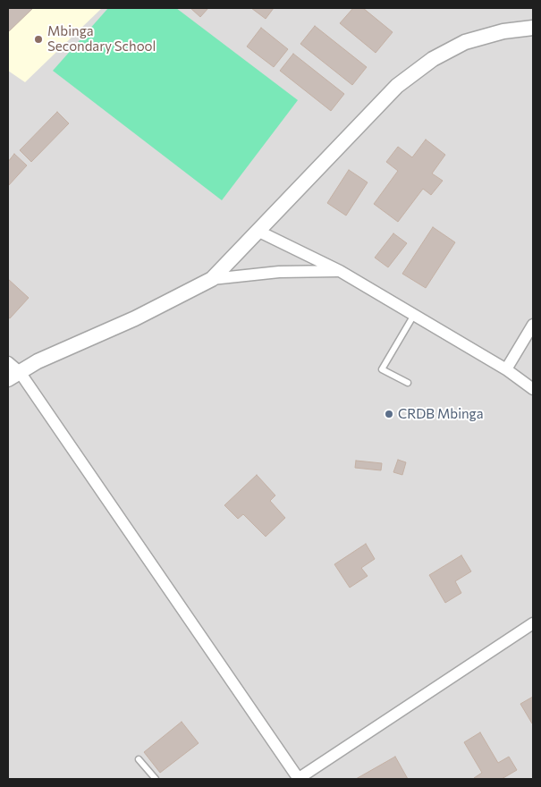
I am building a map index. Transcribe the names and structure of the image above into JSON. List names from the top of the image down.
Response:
{
  "places": ["Mbinga Secondary School", "CRDB Mbinga"]
}
